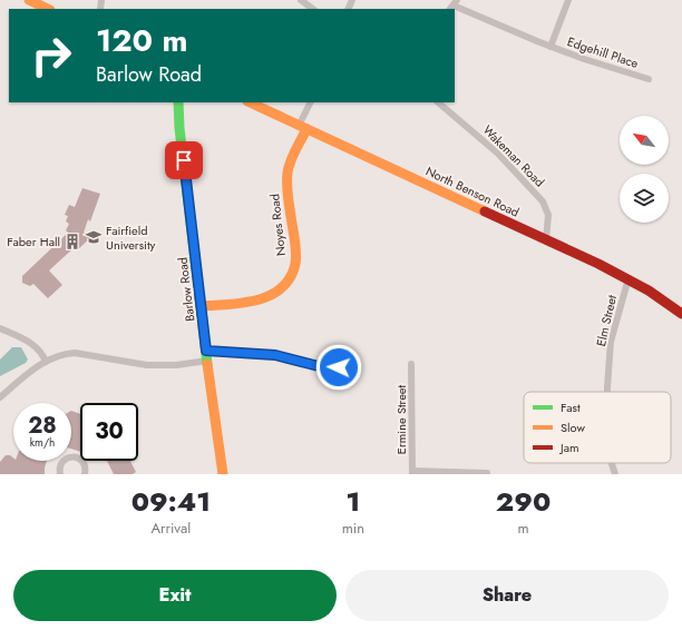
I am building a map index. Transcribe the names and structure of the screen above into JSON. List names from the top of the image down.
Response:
{
  "streets": {
    "street": [
      "Edgehill Place",
      "Wakeman Road",
      "North Benson Road",
      "Noyes Road",
      "Barlow Road",
      "Elm Street",
      "Ermine Street"
    ]
  },
  "crossings": [
    ["Wakeman Road", "North Benson Road"],
    ["North Benson Road", "Noyes Road"],
    ["North Benson Road", "Elm Street"],
    ["Noyes Road", "Barlow Road"]
  ],
  "places": {
    "school or university": ["Fairfield University"],
    "building": ["Faber Hall"]
  },
  "legend": ["Fast", "Slow", "Jam"],
  "north": "top left",
  "page": {
    "turn": ["120 m", "Barlow Road"],
    "speed": "28 km/h",
    "limit": "30",
    "eta": [
      "09:41",
      "Arrival",
      "1",
      "min",
      "290",
      "m"
    ],
    "buttons": ["Exit", "Share"]
  }
}
